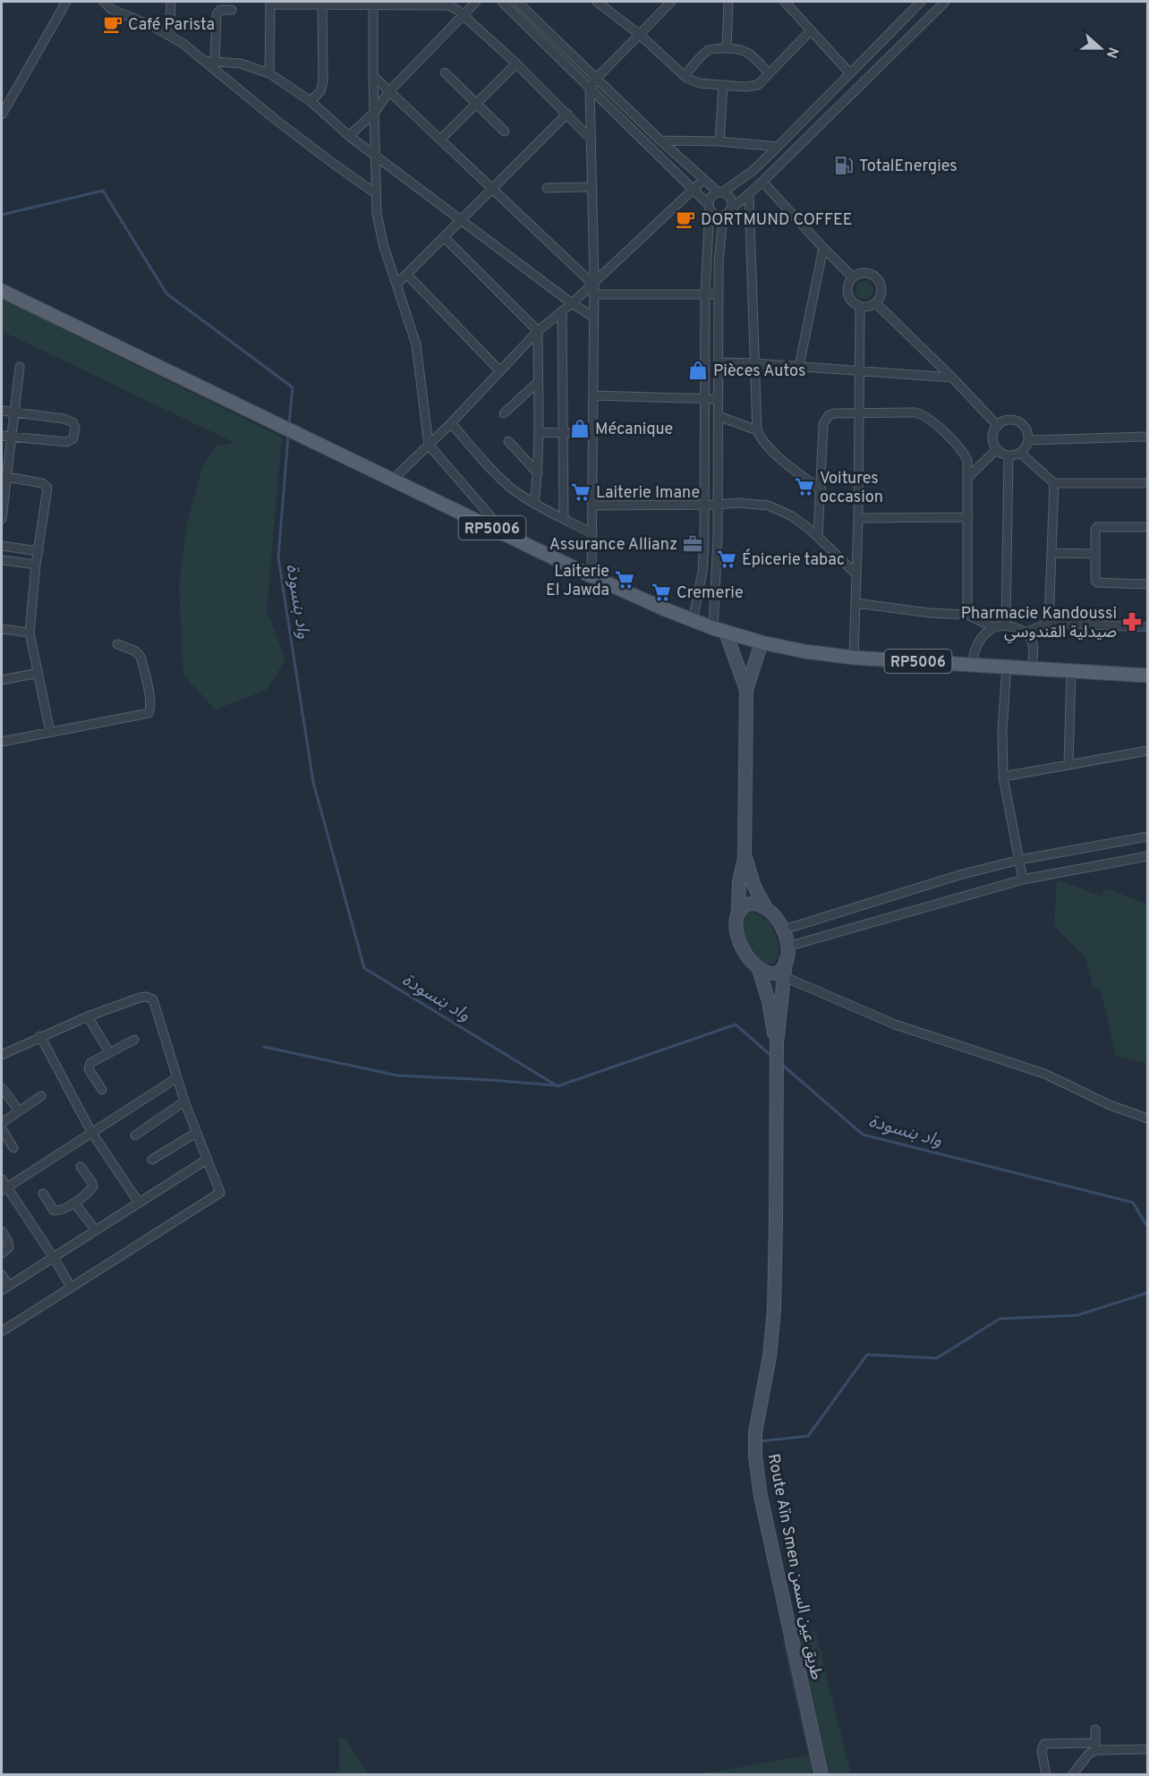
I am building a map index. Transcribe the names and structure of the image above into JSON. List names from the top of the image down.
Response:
{
  "streets": {
    "main road": ["RP5006"],
    "street": ["Route Aïn Smen طريق عين السمن"]
  },
  "water": ["واد بنسودة"],
  "places": {
    "cafe": ["Café Parista", "DORTMUND COFFEE"],
    "fuel station": ["TotalEnergies"],
    "shop": ["Pièces Autos", "Mécanique"],
    "supermarket": [
      "Voitures occasion",
      "Laiterie Imane",
      "Épicerie tabac",
      "Laiterie El Jawda",
      "Cremerie"
    ],
    "office": ["Assurance Allianz"],
    "pharmacy": ["Pharmacie Kandoussi صيدلية القندوسي"]
  },
  "north": "right"
}
